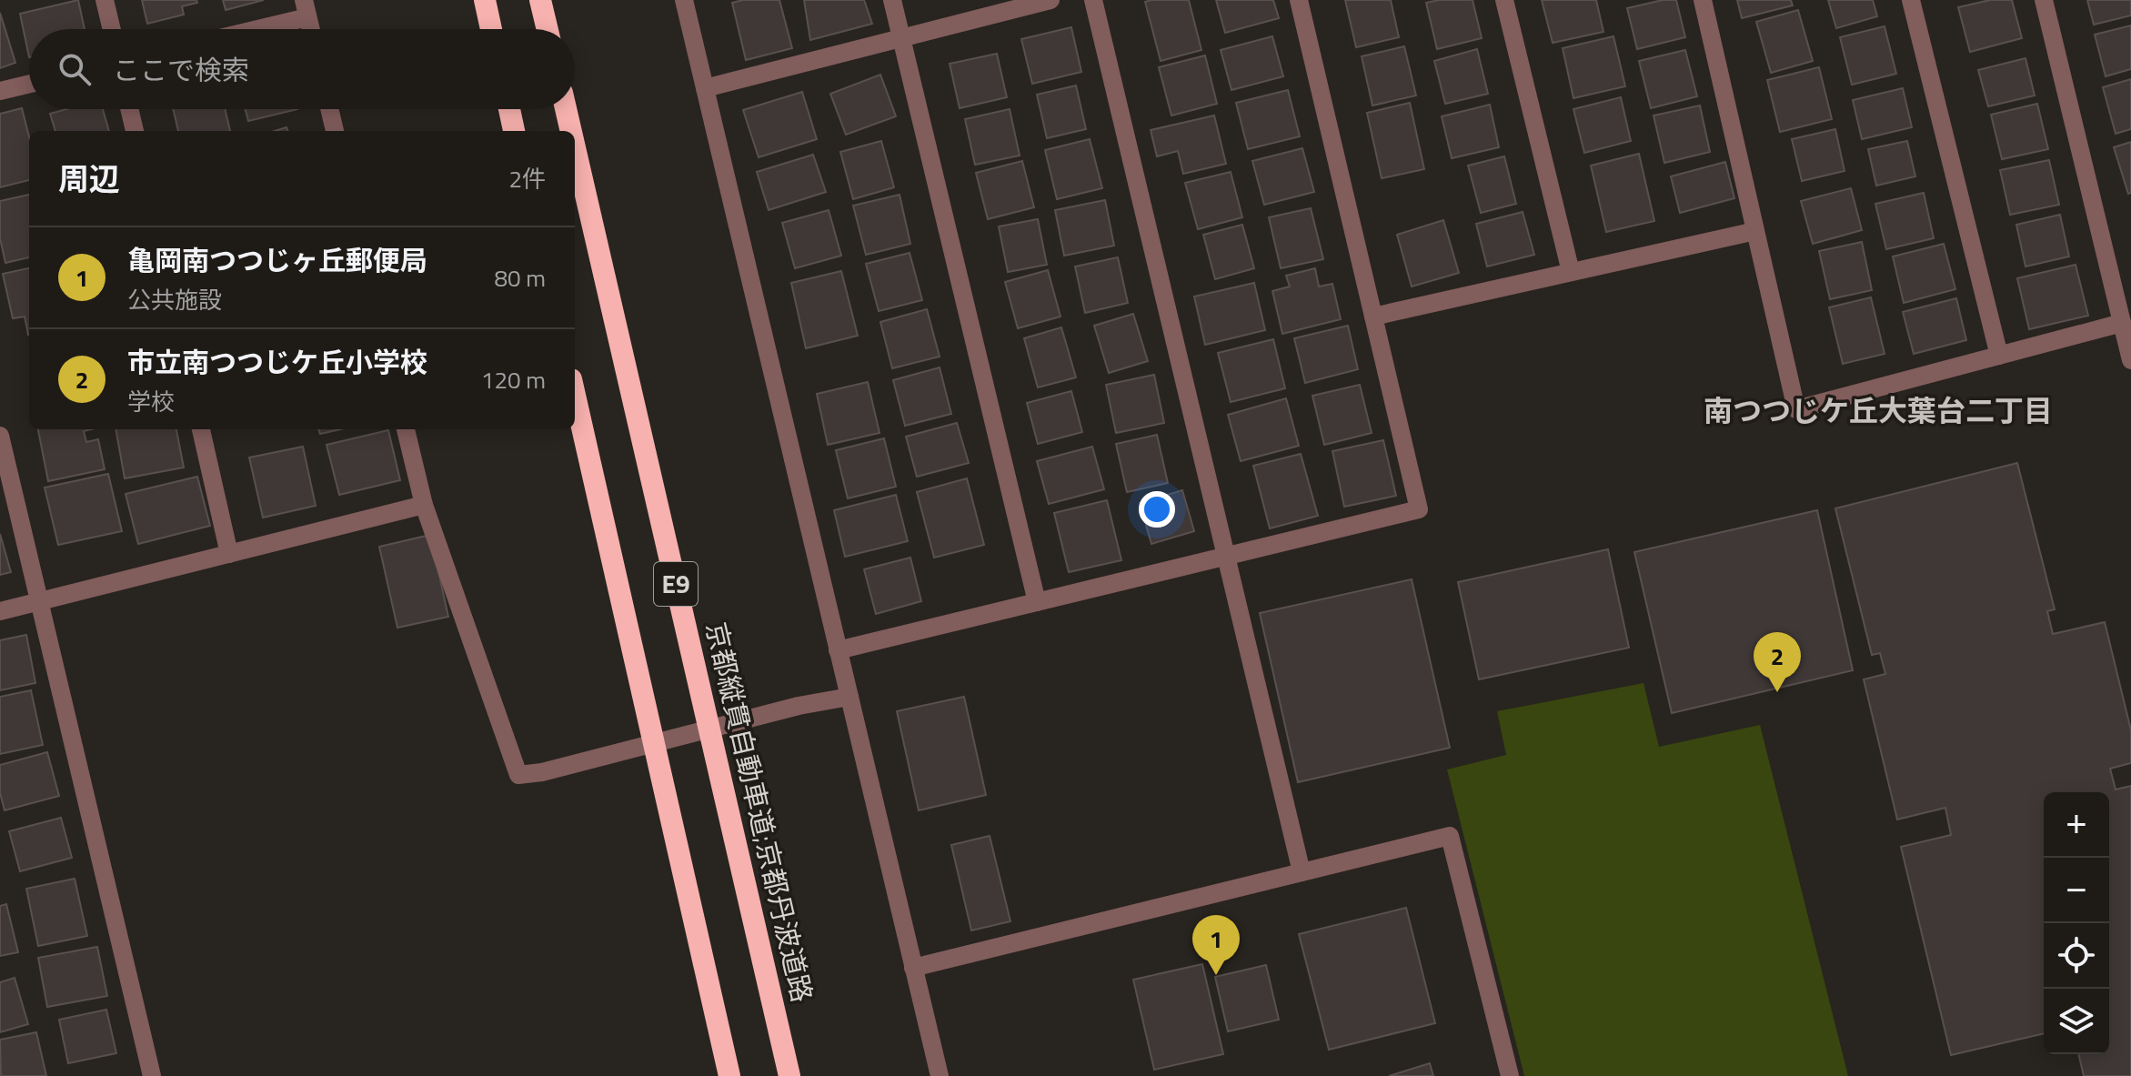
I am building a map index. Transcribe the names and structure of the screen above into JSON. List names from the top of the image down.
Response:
{
  "streets": {
    "highway": ["E9", "京都縦貫自動車道;京都丹波道路"]
  },
  "districts": ["南つつじケ丘大葉台二丁目"],
  "page": {
    "search": "ここで検索",
    "heading": ["周辺", "2件"],
    "list": [
      {
        "mark": "1",
        "name": "亀岡南つつじヶ丘郵便局",
        "note": "公共施設",
        "value": "80 m"
      },
      {
        "mark": "2",
        "name": "市立南つつじケ丘小学校",
        "note": "学校",
        "value": "120 m"
      }
    ],
    "pins": ["2", "1"],
    "map_buttons": ["+", "−"]
  }
}
